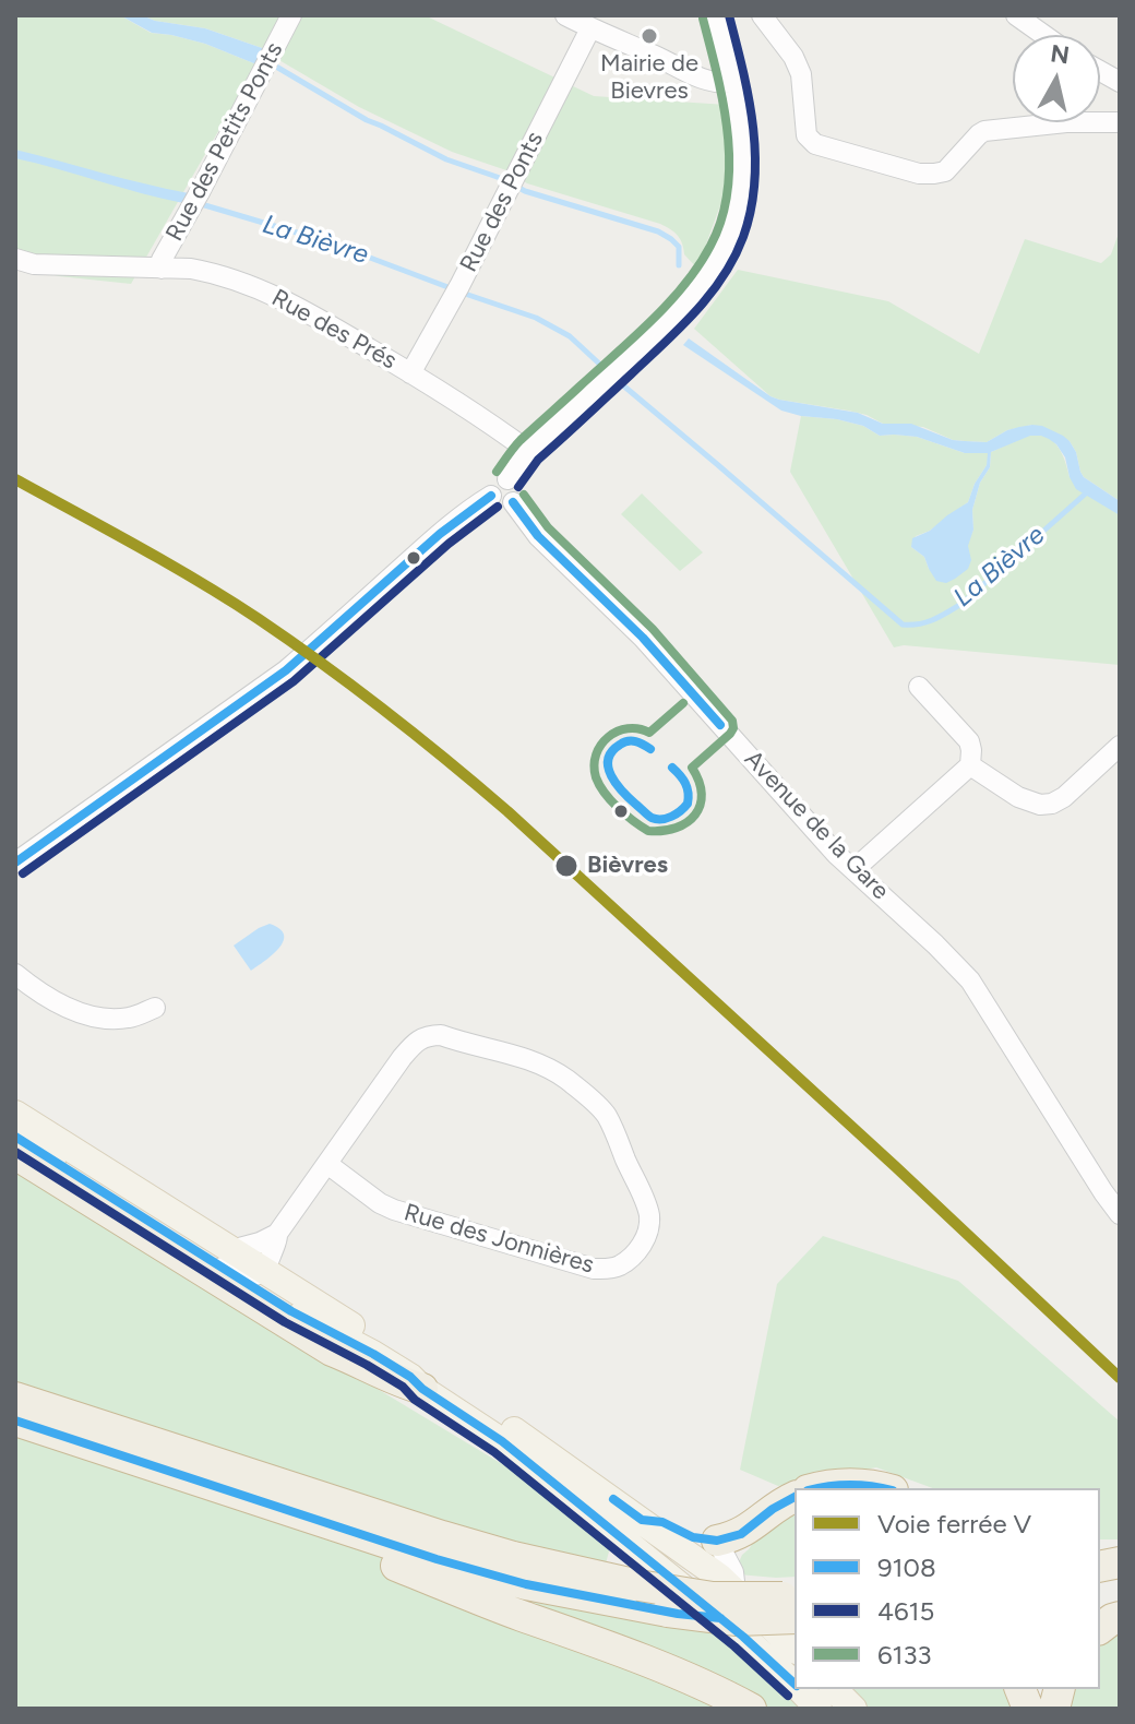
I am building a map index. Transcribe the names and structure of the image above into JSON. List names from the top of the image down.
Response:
{
  "streets": {
    "street": [
      "Rue des Petits Ponts",
      "Rue des Ponts",
      "Rue des Prés",
      "Avenue de la Gare",
      "Rue des Jonnières"
    ]
  },
  "crossings": [
    ["Rue des Petits Ponts", "Rue des Prés"],
    ["Rue des Ponts", "Rue des Prés"]
  ],
  "water": ["La Bièvre"],
  "places": ["Mairie de Bievres", "Bièvres"],
  "lines": [
    "transit line 4615",
    "transit line 6133",
    "rail line V",
    "transit line 9108"
  ],
  "legend": [
    "Voie ferrée V",
    "9108",
    "4615",
    "6133"
  ],
  "north": "top"
}
